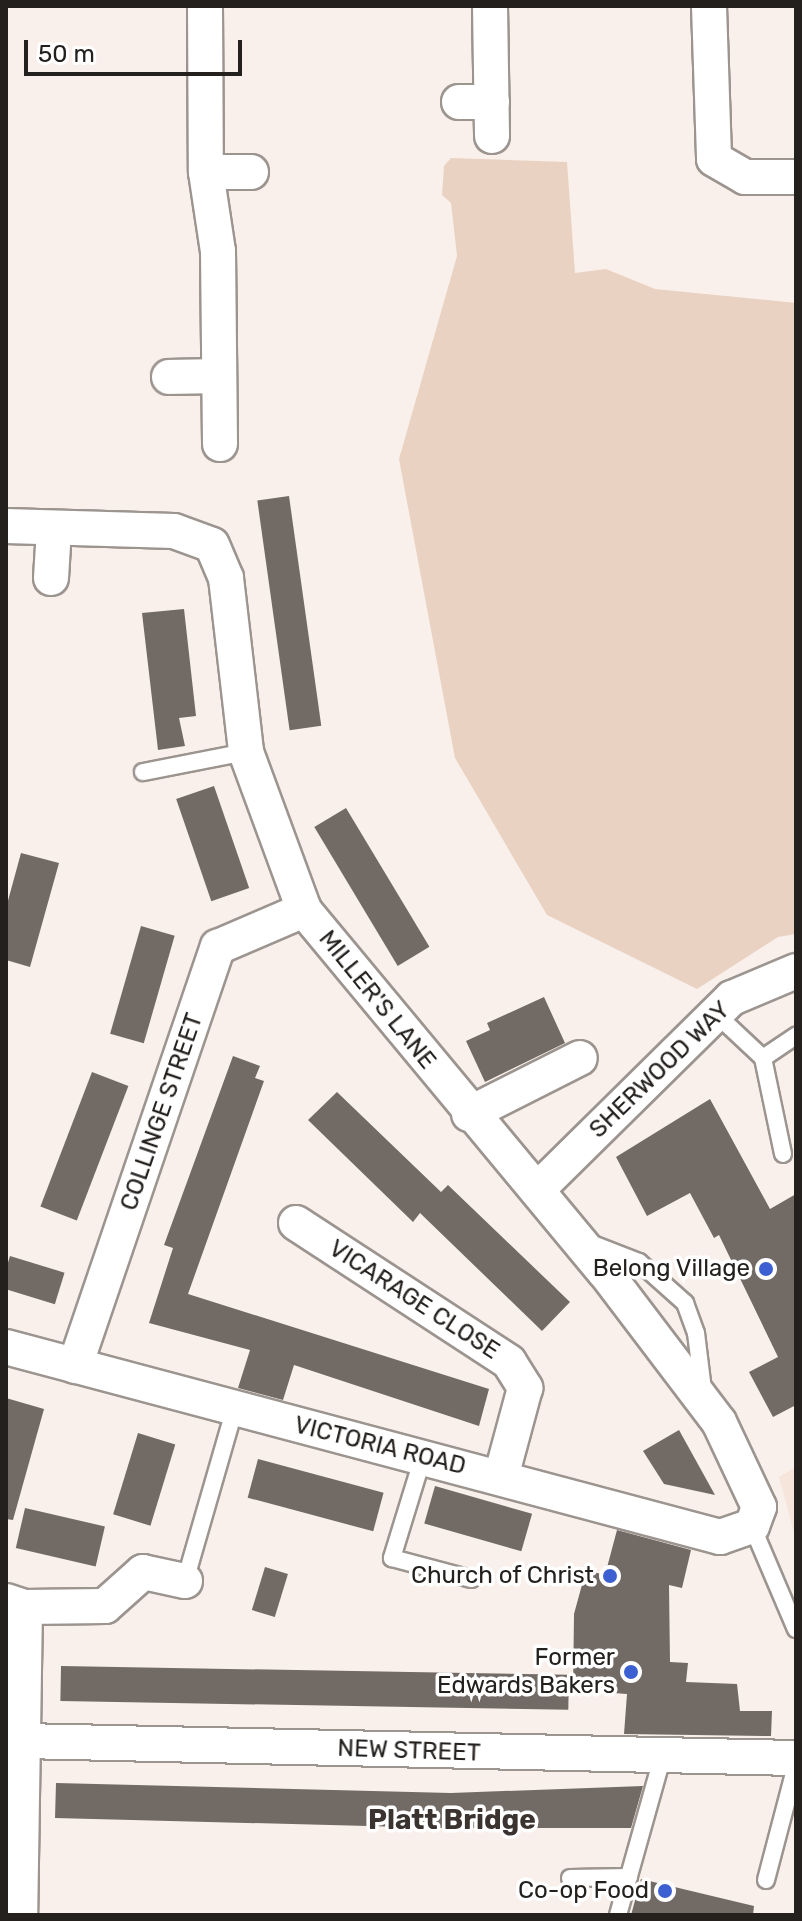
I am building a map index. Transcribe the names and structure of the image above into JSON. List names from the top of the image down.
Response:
{
  "streets": {
    "street": [
      "MILLER'S LANE",
      "SHERWOOD WAY",
      "COLLINGE STREET",
      "VICARAGE CLOSE",
      "VICTORIA ROAD",
      "NEW STREET"
    ]
  },
  "crossings": [
    ["MILLER'S LANE", "SHERWOOD WAY"],
    ["MILLER'S LANE", "COLLINGE STREET"],
    ["MILLER'S LANE", "VICTORIA ROAD"],
    ["COLLINGE STREET", "VICTORIA ROAD"],
    ["VICARAGE CLOSE", "VICTORIA ROAD"]
  ],
  "districts": ["Platt Bridge"],
  "places": [
    "Belong Village",
    "Church of Christ",
    "Former Edwards Bakers",
    "Co-op Food"
  ],
  "scale_bar": "50 m"
}
